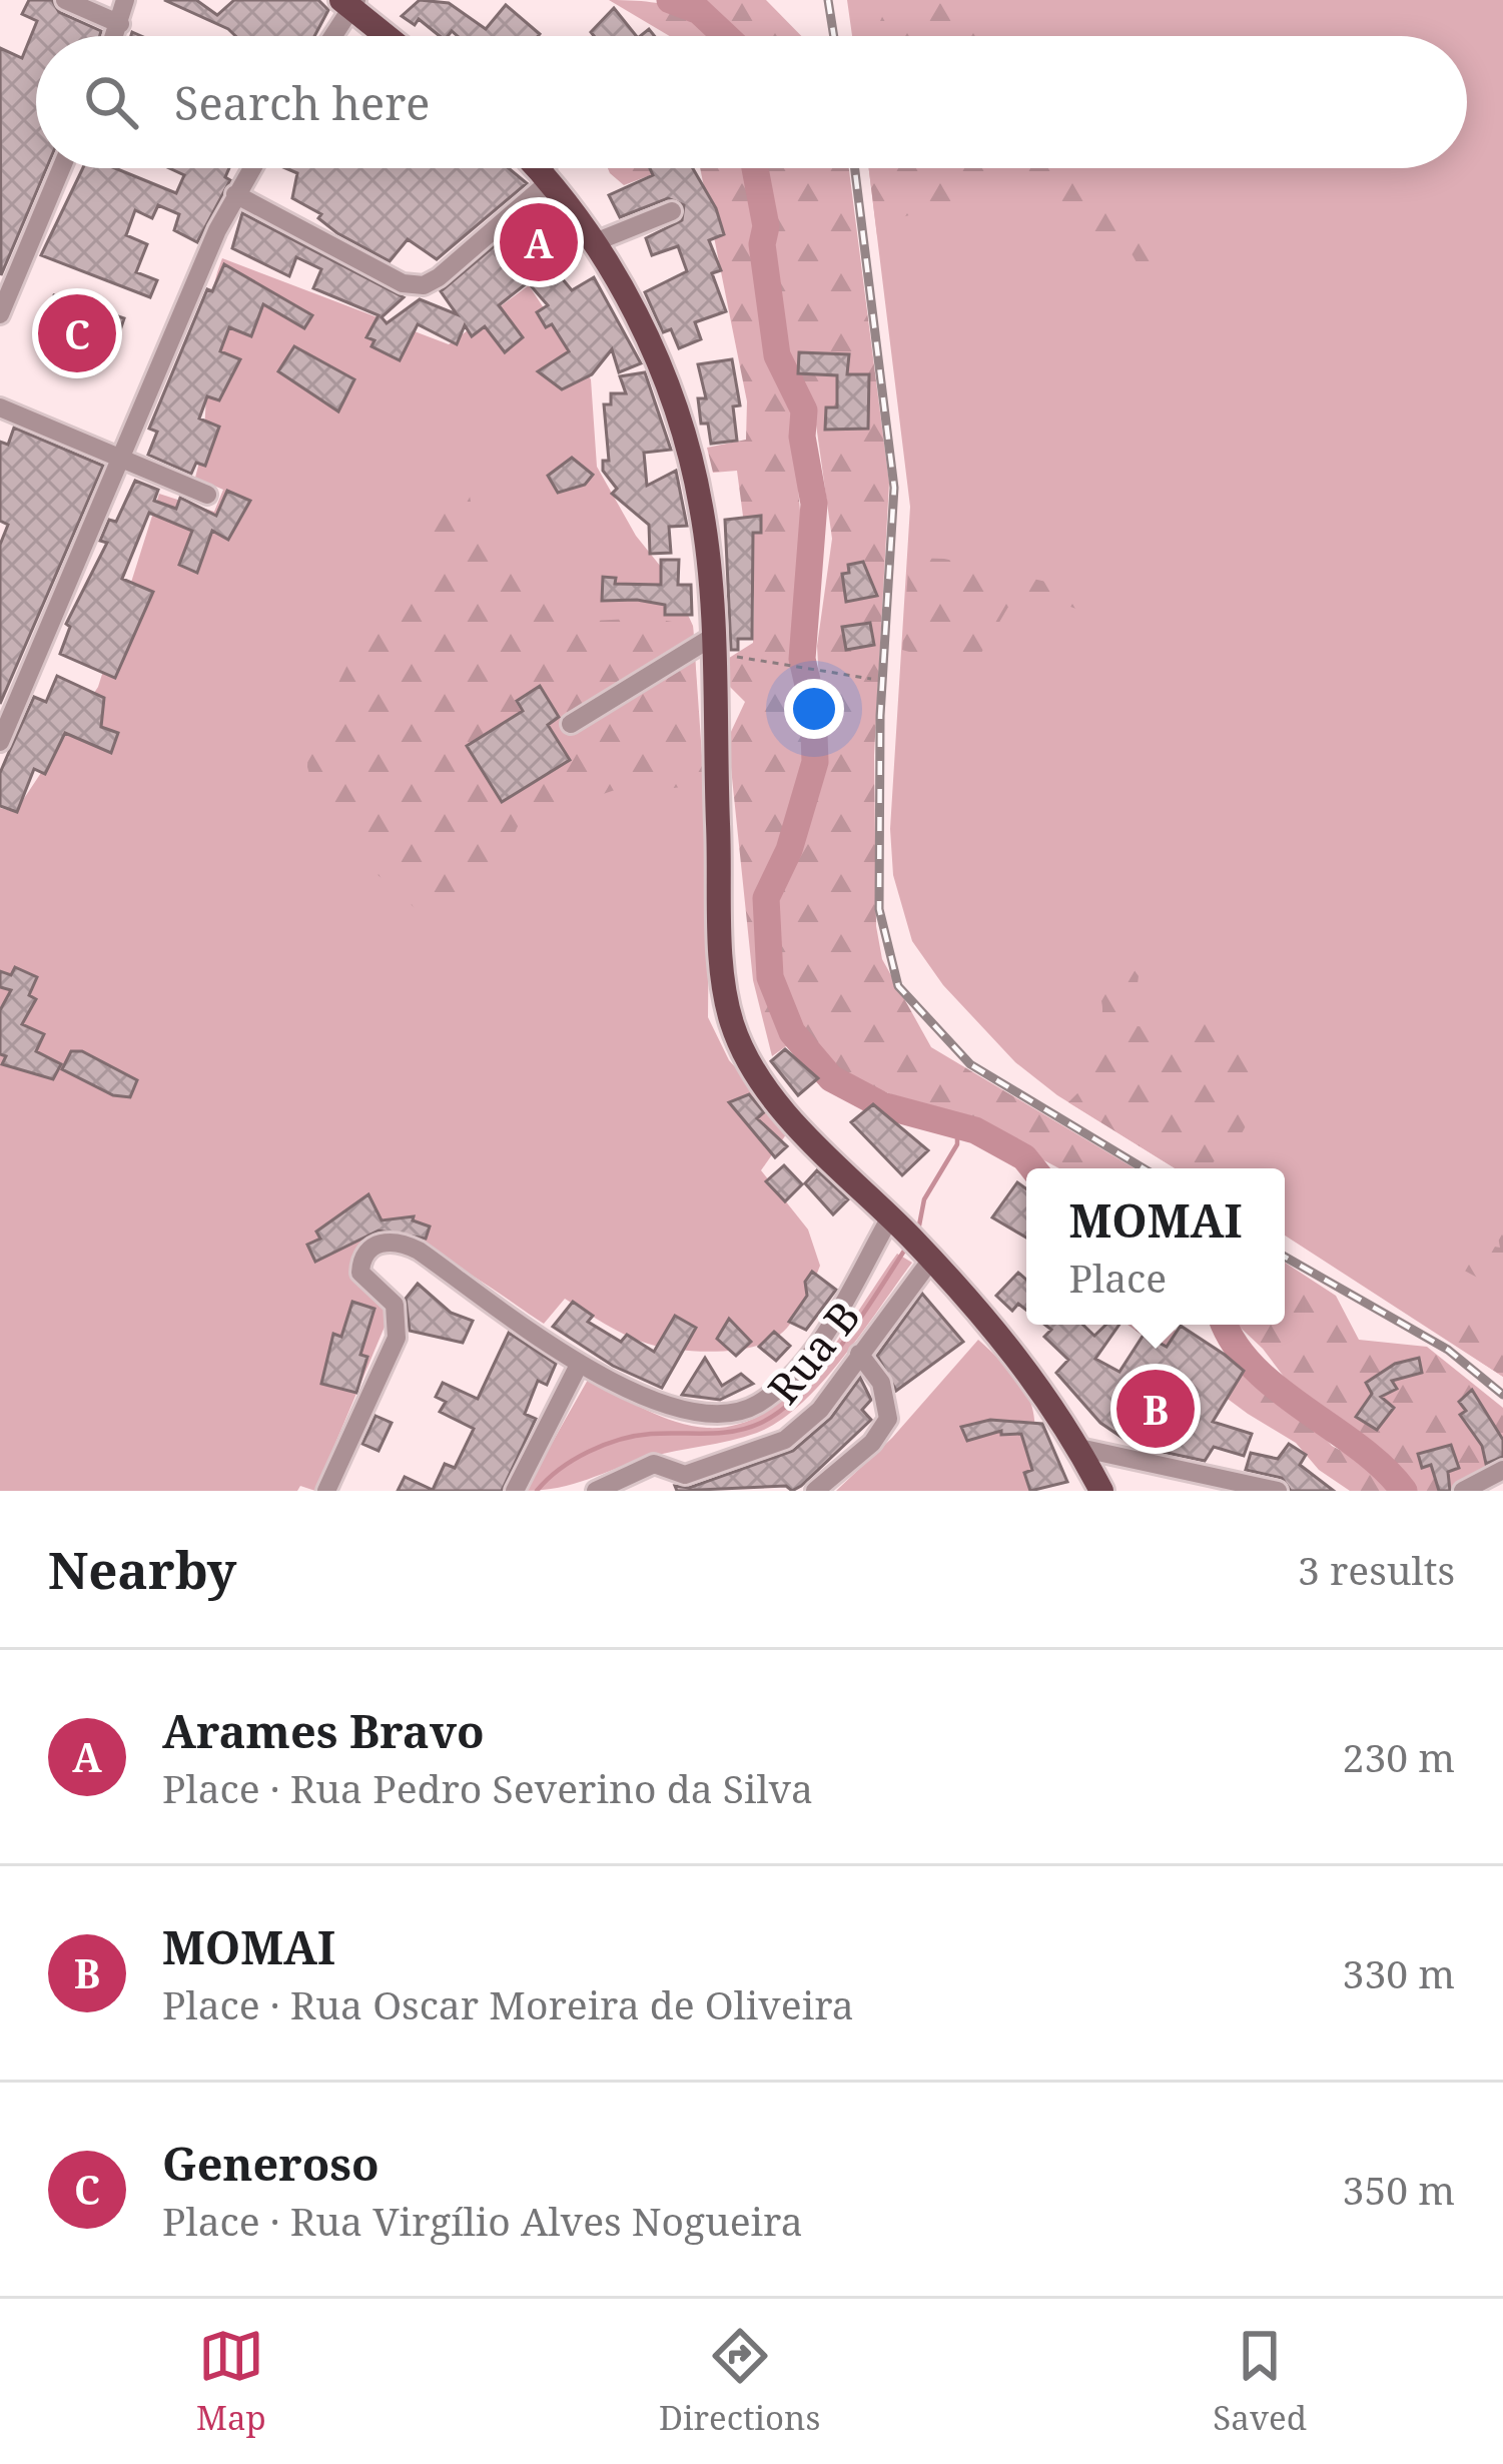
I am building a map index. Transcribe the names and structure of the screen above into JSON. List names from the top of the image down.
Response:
{
  "streets": {
    "street": ["Rua B"]
  },
  "page": {
    "search": "Search here",
    "pins": ["A", "C", "B"],
    "popup": ["MOMAI", "Place"],
    "heading": ["Nearby", "3 results"],
    "list": [
      {
        "mark": "A",
        "name": "Arames Bravo",
        "note": "Place · Rua Pedro Severino da Silva",
        "value": "230 m"
      },
      {
        "mark": "B",
        "name": "MOMAI",
        "note": "Place · Rua Oscar Moreira de Oliveira",
        "value": "330 m"
      },
      {
        "mark": "C",
        "name": "Generoso",
        "note": "Place · Rua Virgílio Alves Nogueira",
        "value": "350 m"
      }
    ],
    "nav": ["Map", "Directions", "Saved"]
  }
}
